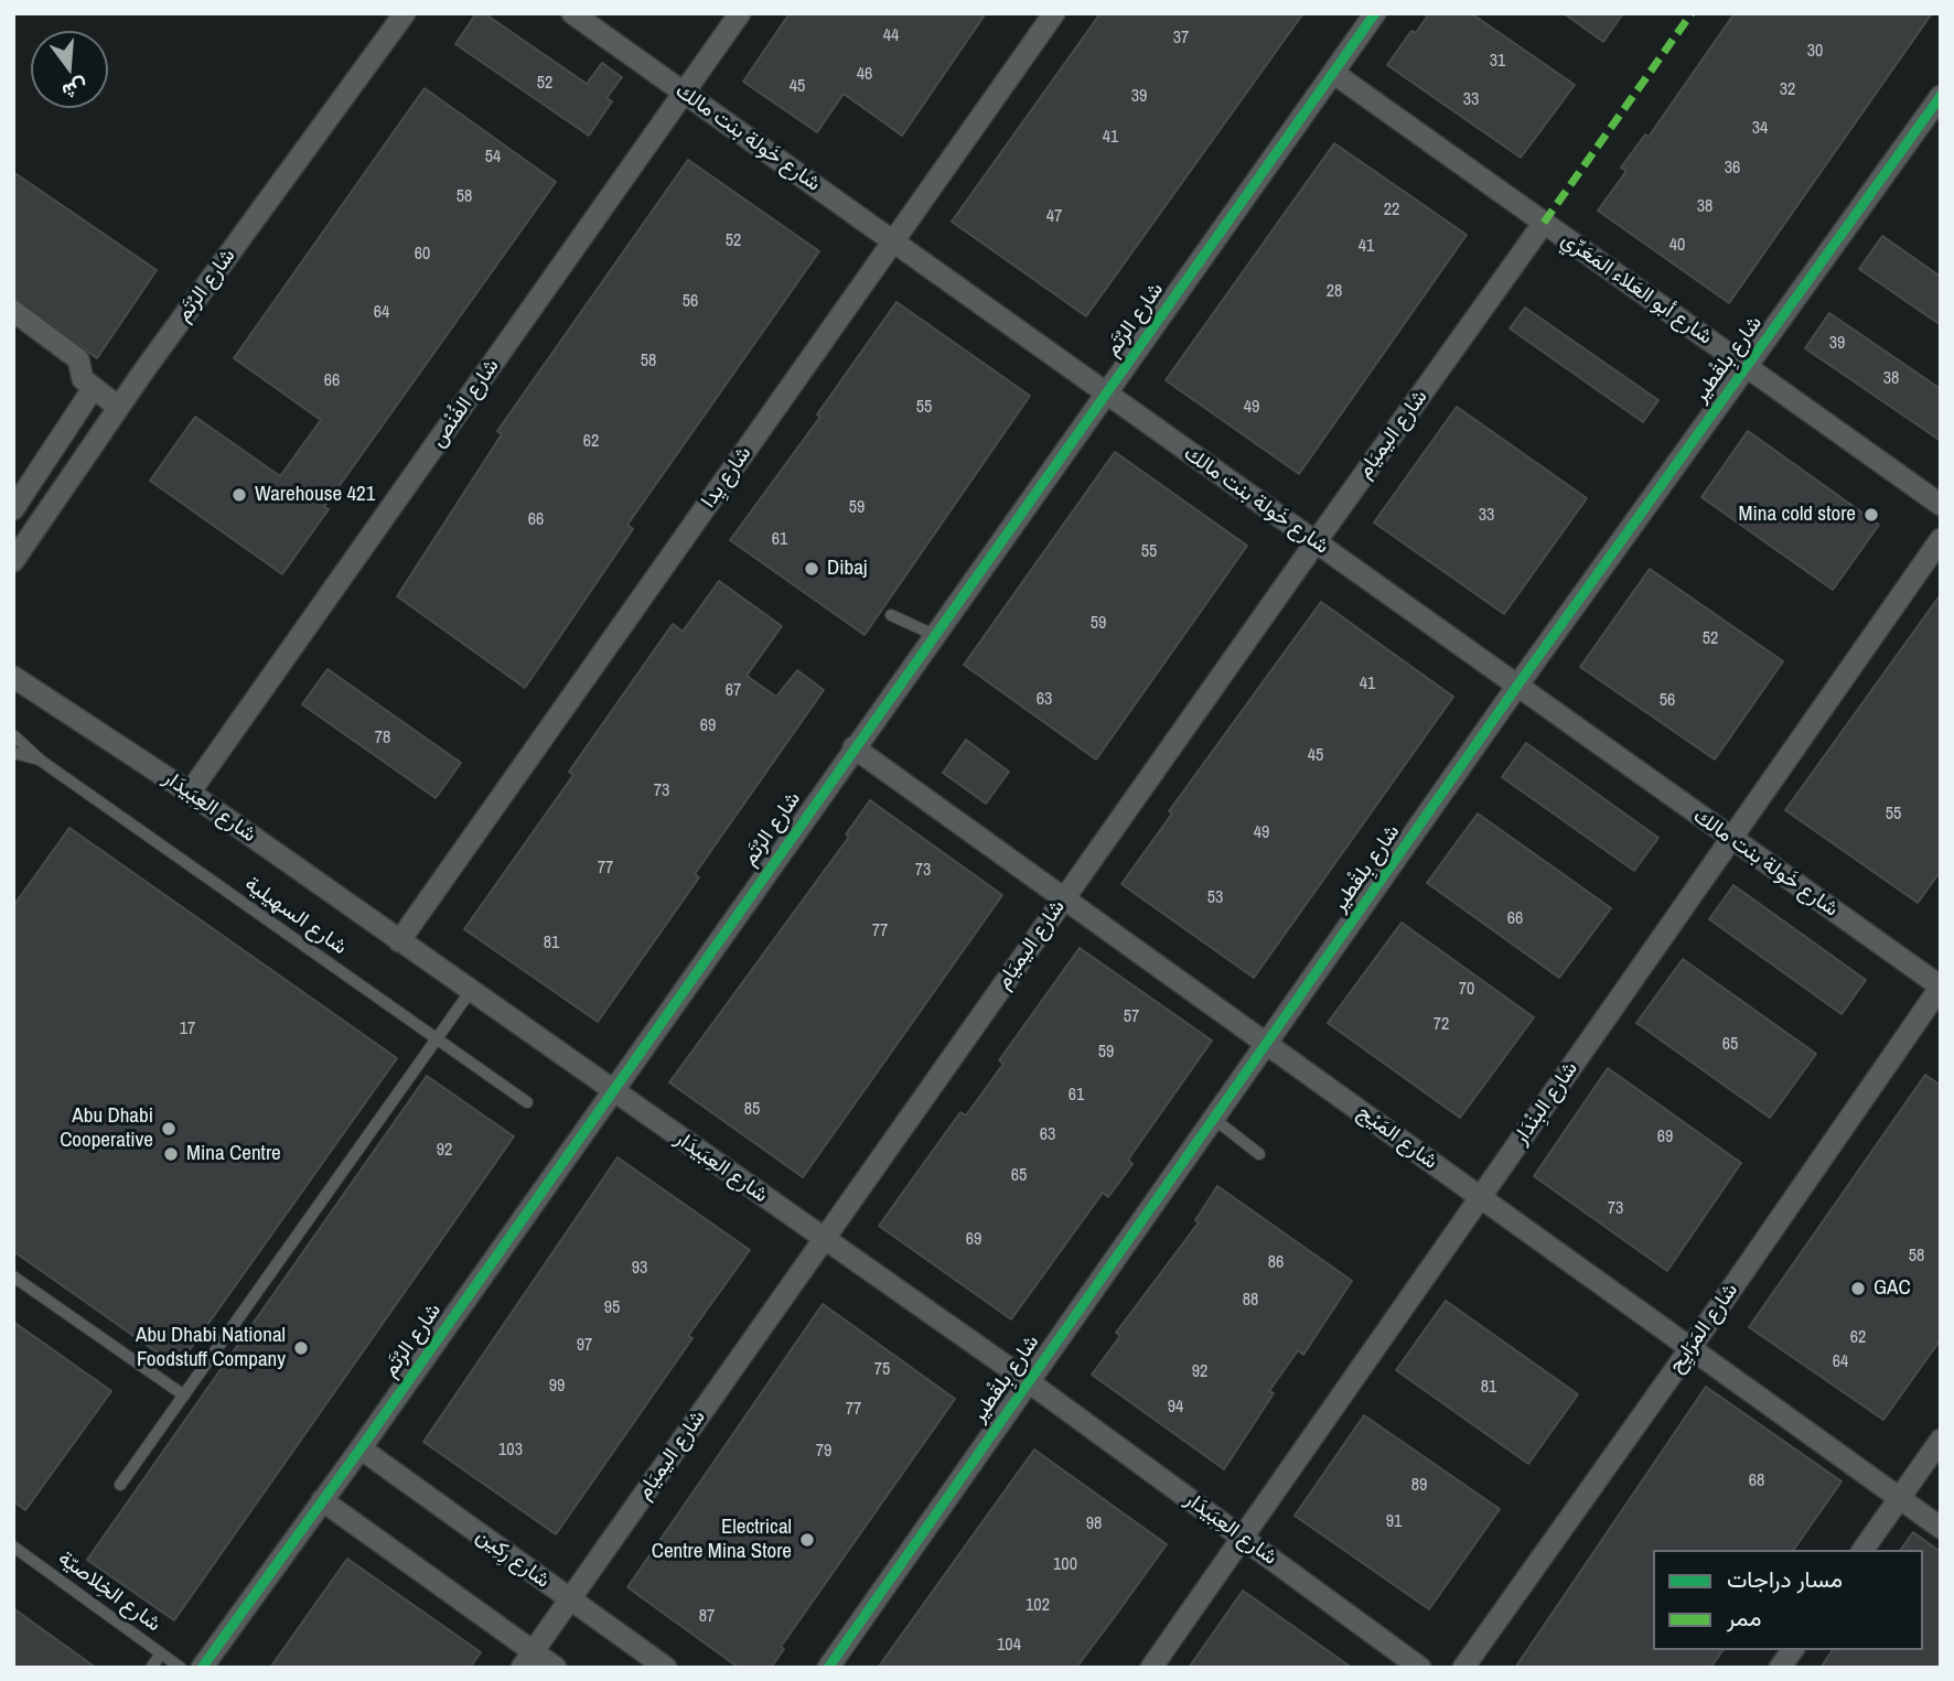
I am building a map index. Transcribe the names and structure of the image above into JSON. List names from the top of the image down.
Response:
{
  "streets": {
    "street": [
      "شارع خَولة بنت مالك",
      "شارع الرُتَم",
      "شارع أبو العَلاء المَعَرِّي",
      "شارع بِلقْطير",
      "شارع الفُنْص",
      "شارع اليميَام",
      "شارع يِدا",
      "شارع العِبَيدَار",
      "شارع البِنْدَار",
      "شارع المَيْج",
      "شارع المَرَايِح",
      "شارع رِكِين"
    ],
    "lane": ["شارع السهيلية", "شارع الخِلاصيّة"]
  },
  "crossings": [
    ["شارع خَولة بنت مالك", "شارع الرُتَم"],
    ["شارع خَولة بنت مالك", "شارع بِلقْطير"],
    ["شارع خَولة بنت مالك", "شارع الفُنْص"],
    ["شارع خَولة بنت مالك", "شارع اليميَام"],
    ["شارع خَولة بنت مالك", "شارع يِدا"],
    ["شارع خَولة بنت مالك", "شارع البِنْدَار"],
    ["شارع خَولة بنت مالك", "شارع المَرَايِح"],
    ["شارع الرُتَم", "شارع أبو العَلاء المَعَرِّي"],
    ["شارع الرُتَم", "شارع العِبَيدَار"],
    ["شارع الرُتَم", "شارع المَيْج"],
    ["شارع الرُتَم", "شارع رِكِين"],
    ["شارع أبو العَلاء المَعَرِّي", "شارع بِلقْطير"],
    ["شارع أبو العَلاء المَعَرِّي", "شارع اليميَام"],
    ["شارع بِلقْطير", "شارع العِبَيدَار"],
    ["شارع بِلقْطير", "شارع المَيْج"],
    ["شارع الفُنْص", "شارع العِبَيدَار"],
    ["شارع اليميَام", "شارع العِبَيدَار"],
    ["شارع اليميَام", "شارع المَيْج"],
    ["شارع اليميَام", "شارع رِكِين"],
    ["شارع يِدا", "شارع العِبَيدَار"],
    ["شارع العِبَيدَار", "شارع البِنْدَار"],
    ["شارع البِنْدَار", "شارع المَيْج"],
    ["شارع المَيْج", "شارع المَرَايِح"]
  ],
  "places": [
    "Warehouse 421",
    "Mina cold store",
    "Dibaj",
    "Abu Dhabi Cooperative",
    "Mina Centre",
    "GAC",
    "Abu Dhabi National Foodstuff Company",
    "Electrical Centre Mina Store"
  ],
  "house_numbers": [
    "44",
    "37",
    "30",
    "31",
    "46",
    "52",
    "45",
    "32",
    "39",
    "33",
    "34",
    "41",
    "54",
    "36",
    "58",
    "38",
    "22",
    "47",
    "52",
    "40",
    "41",
    "60",
    "28",
    "56",
    "64",
    "39",
    "58",
    "38",
    "66",
    "55",
    "49",
    "62",
    "59",
    "33",
    "66",
    "61",
    "55",
    "59",
    "52",
    "41",
    "67",
    "63",
    "56",
    "69",
    "78",
    "45",
    "73",
    "55",
    "49",
    "77",
    "73",
    "53",
    "66",
    "77",
    "81",
    "70",
    "57",
    "72",
    "17",
    "65",
    "59",
    "61",
    "85",
    "63",
    "69",
    "92",
    "65",
    "73",
    "69",
    "58",
    "86",
    "93",
    "88",
    "95",
    "62",
    "97",
    "64",
    "75",
    "92",
    "99",
    "81",
    "94",
    "77",
    "103",
    "79",
    "68",
    "89",
    "91",
    "98",
    "100",
    "102",
    "87",
    "104"
  ],
  "legend": ["مسار دراجات", "ممر"],
  "north": "bottom"
}
